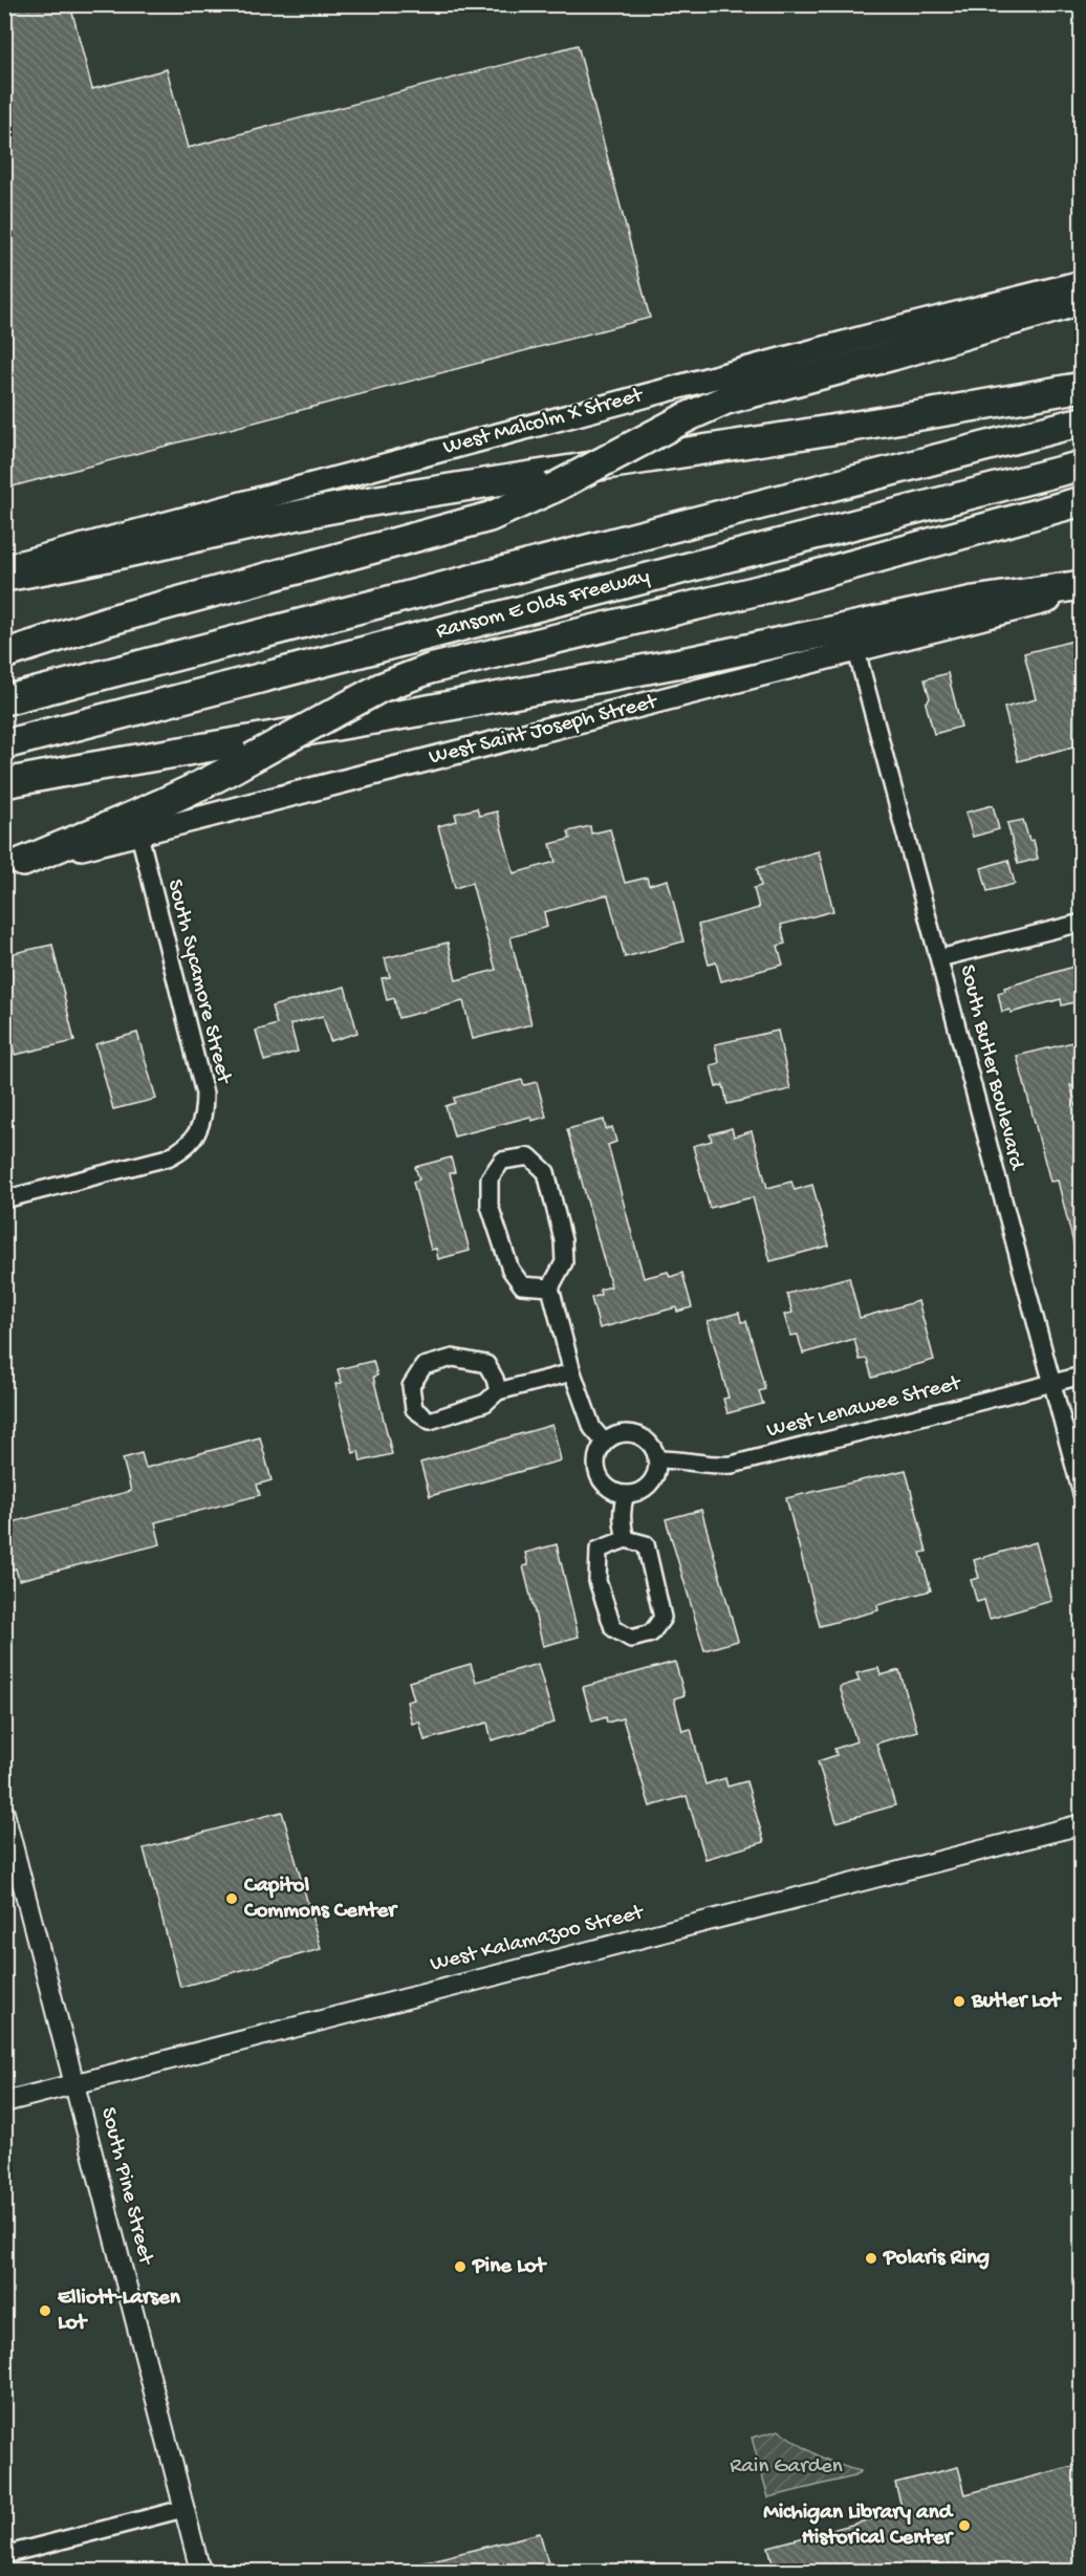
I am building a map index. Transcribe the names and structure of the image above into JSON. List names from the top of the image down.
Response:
{
  "streets": {
    "highway": ["Ransom E Olds Freeway"],
    "main road": ["West Malcolm X Street", "West Saint Joseph Street"],
    "street": [
      "South Sycamore Street",
      "South Butler Boulevard",
      "West Lenawee Street",
      "West Kalamazoo Street",
      "South Pine Street"
    ]
  },
  "crossings": [
    ["West Saint Joseph Street", "South Sycamore Street"],
    ["West Saint Joseph Street", "South Butler Boulevard"],
    ["South Butler Boulevard", "West Lenawee Street"],
    ["West Kalamazoo Street", "South Pine Street"]
  ],
  "parks": ["Rain Garden"],
  "places": [
    "Capitol Commons Center",
    "Butler Lot",
    "Polaris Ring",
    "Pine Lot",
    "Elliott-Larsen Lot",
    "Michigan Library and Historical Center"
  ]
}
